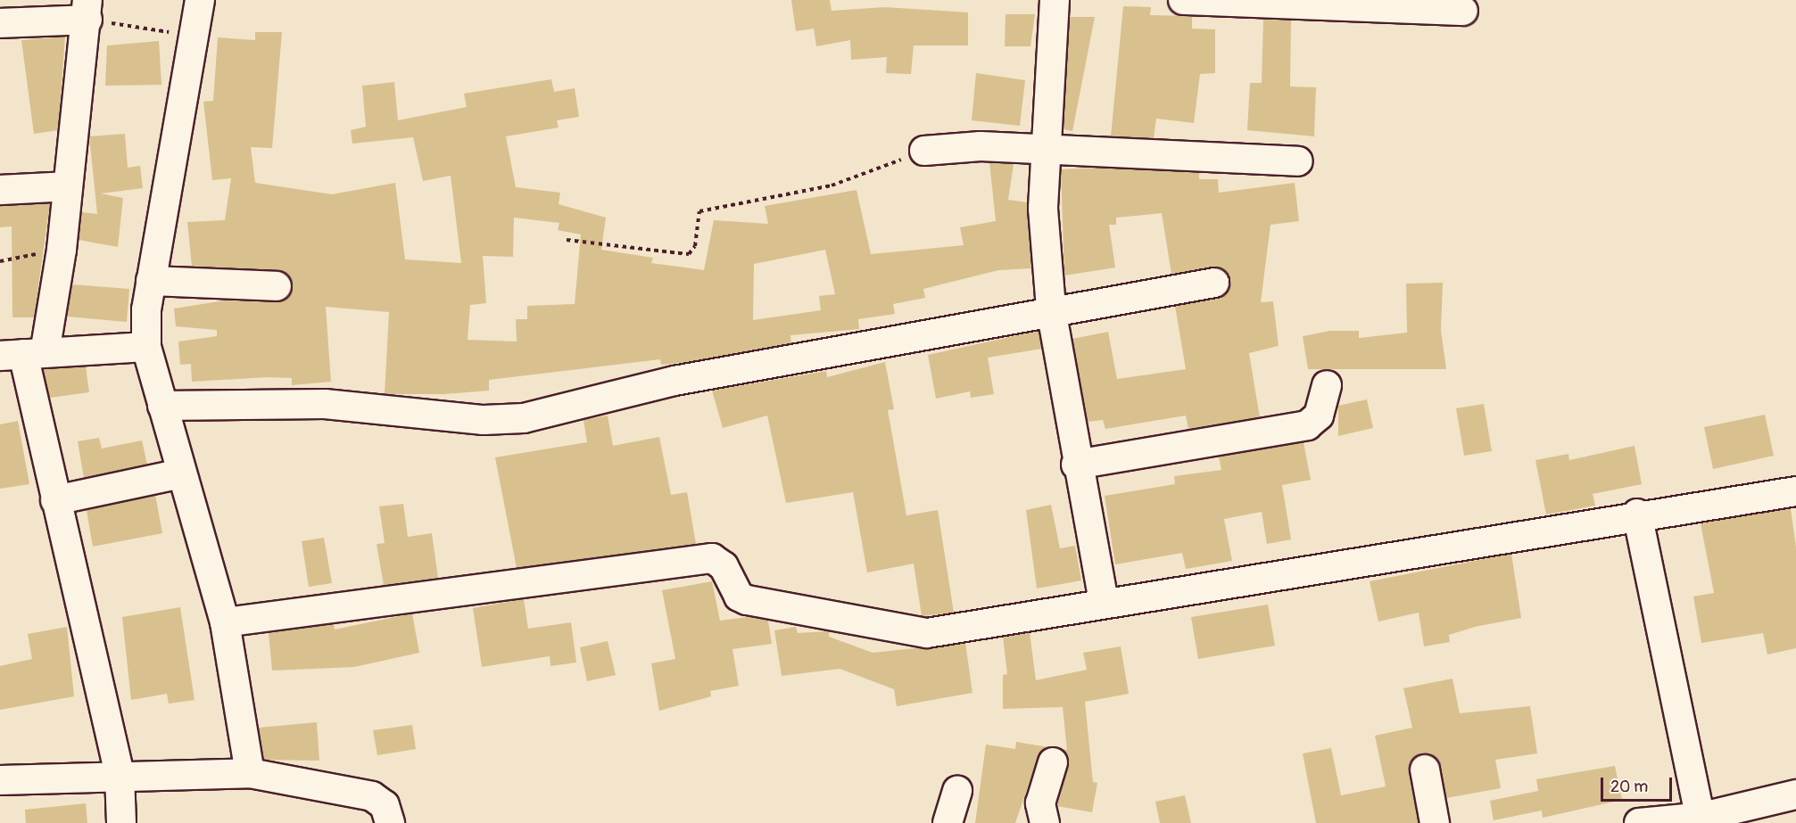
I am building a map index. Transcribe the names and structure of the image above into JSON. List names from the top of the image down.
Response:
{
  "scale_bar": "20 m"
}
